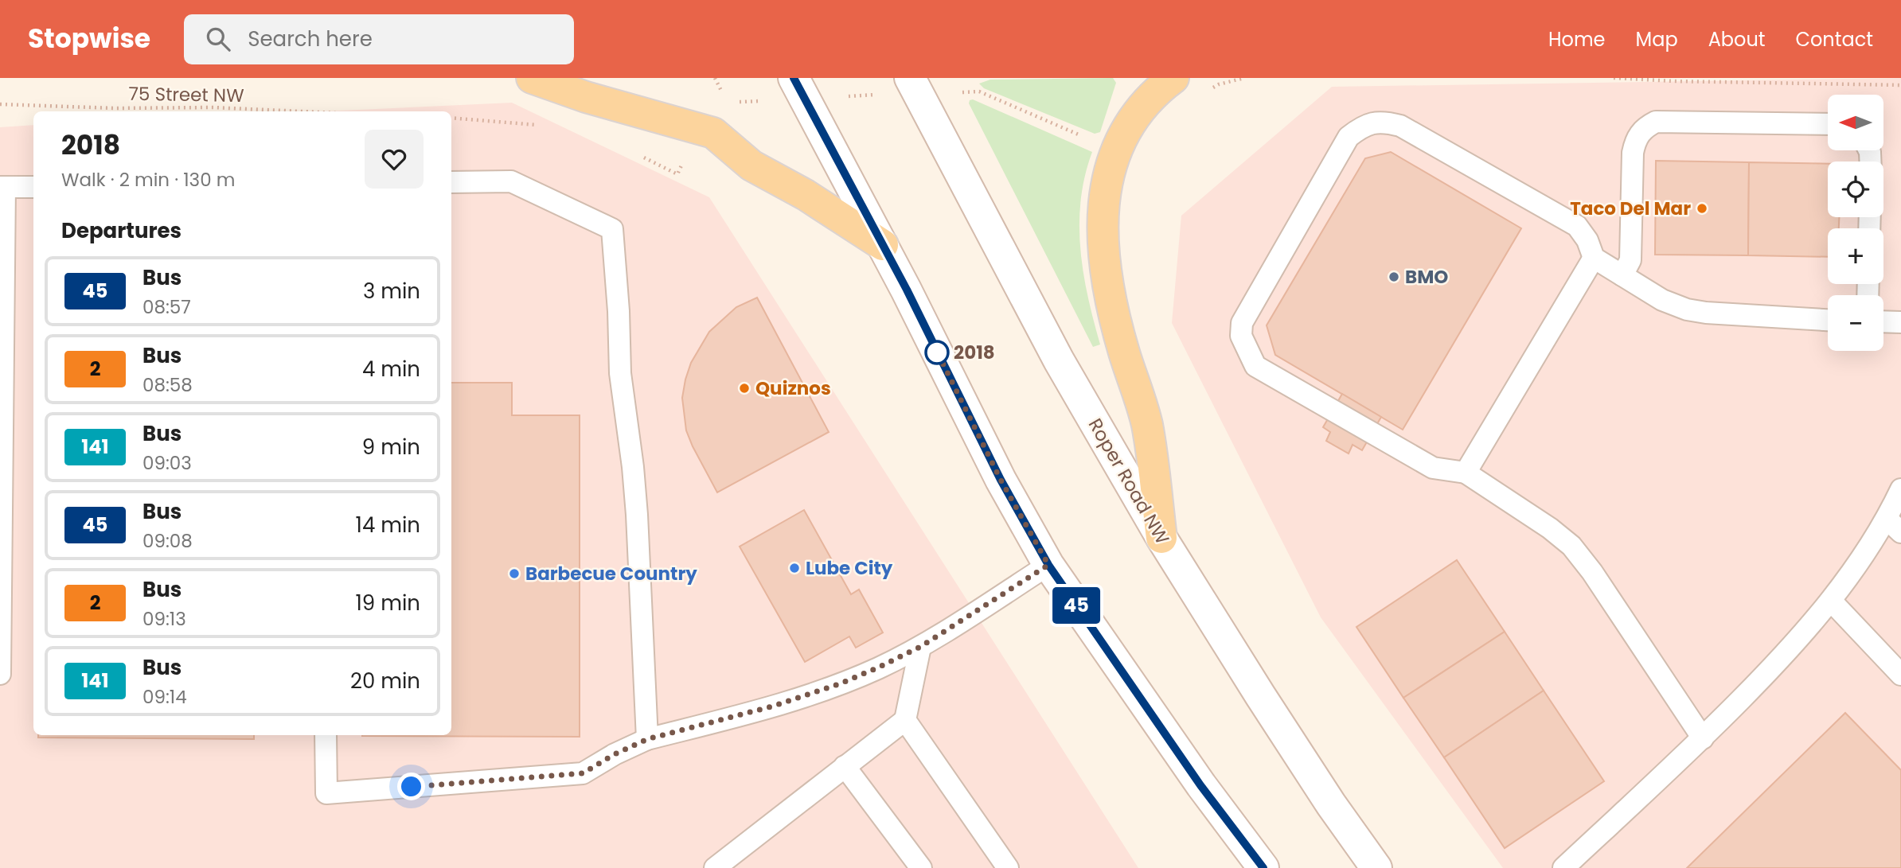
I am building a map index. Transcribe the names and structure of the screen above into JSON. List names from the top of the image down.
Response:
{
  "streets": {
    "main road": ["Roper Road NW"],
    "path": ["75 Street NW"]
  },
  "places": [
    "Taco Del Mar",
    "BMO",
    "2018",
    "Quiznos",
    "Lube City",
    "Barbecue Country"
  ],
  "lines": ["bus line 45"],
  "north": "left",
  "page": {
    "header": "Stopwise",
    "search": "Search here",
    "nav": [
      "Home",
      "Map",
      "About",
      "Contact"
    ],
    "on_map": "45",
    "map_buttons": ["+", "−"],
    "heading": [
      ["2018", "Walk · 2 min · 130 m"],
      "Departures"
    ],
    "list": [
      {
        "mark": "45",
        "name": "Bus",
        "note": "08:57",
        "value": "3 min"
      },
      {
        "mark": "2",
        "name": "Bus",
        "note": "08:58",
        "value": "4 min"
      },
      {
        "mark": "141",
        "name": "Bus",
        "note": "09:03",
        "value": "9 min"
      },
      {
        "mark": "45",
        "name": "Bus",
        "note": "09:08",
        "value": "14 min"
      },
      {
        "mark": "2",
        "name": "Bus",
        "note": "09:13",
        "value": "19 min"
      },
      {
        "mark": "141",
        "name": "Bus",
        "note": "09:14",
        "value": "20 min"
      }
    ]
  }
}
